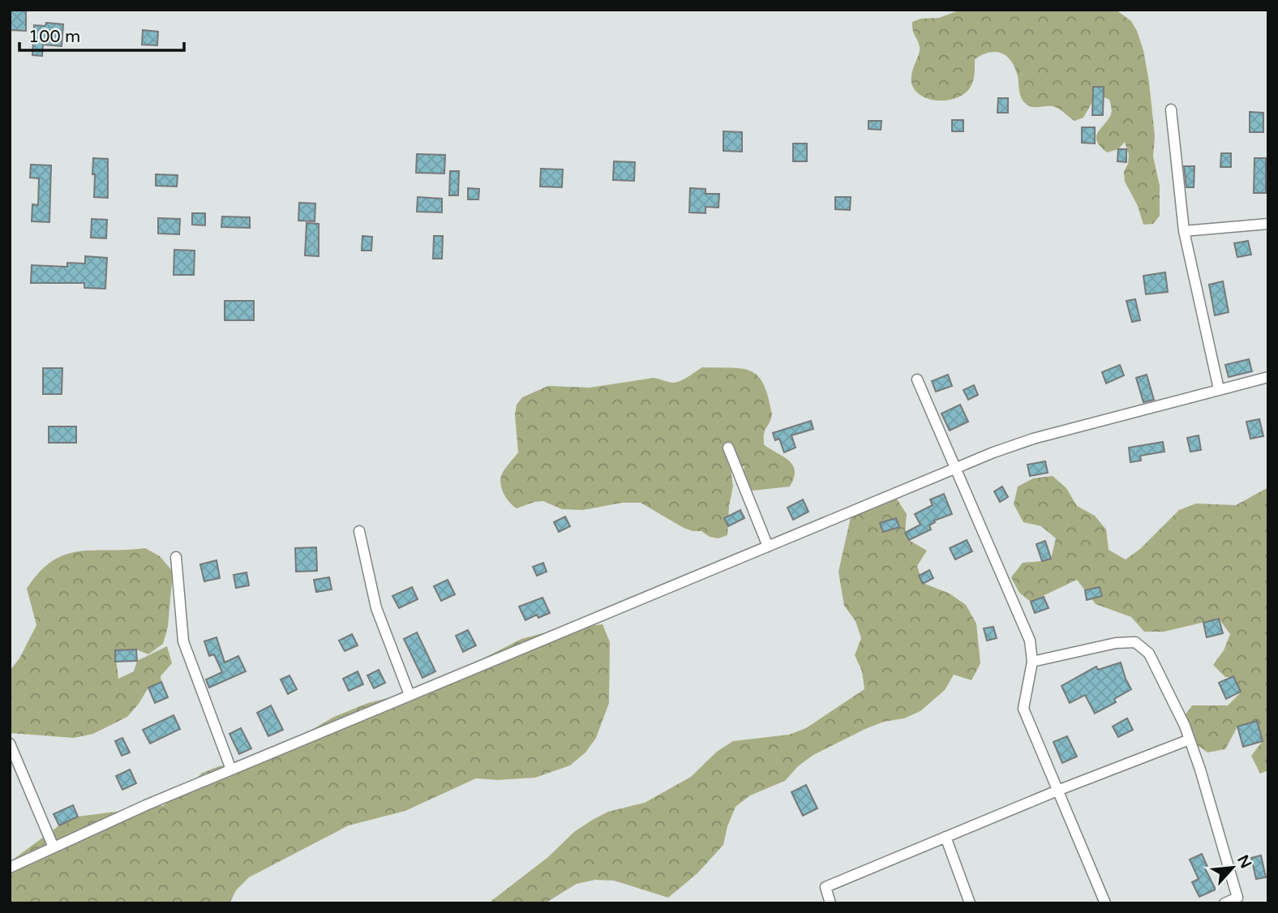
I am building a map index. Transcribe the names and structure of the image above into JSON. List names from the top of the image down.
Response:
{
  "scale_bar": "100 m",
  "north": "top right"
}
